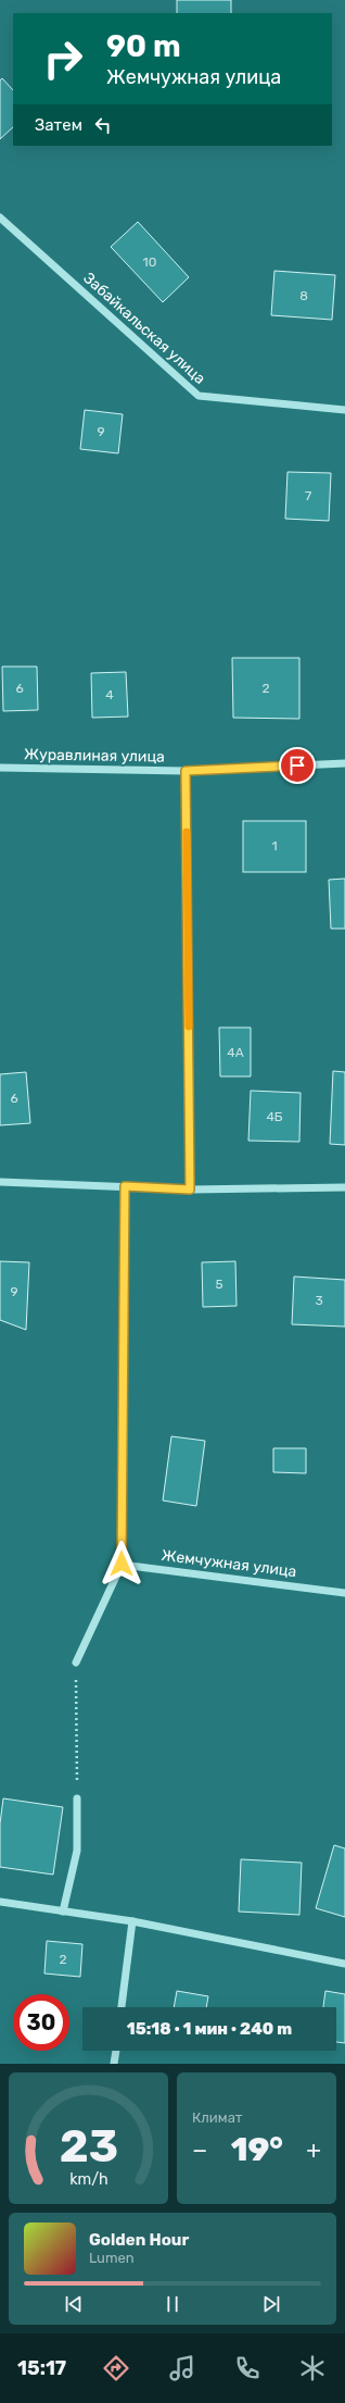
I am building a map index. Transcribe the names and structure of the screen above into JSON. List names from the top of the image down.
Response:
{
  "streets": {
    "street": ["Забайкальская улица", "Журавлиная улица", "Жемчужная улица"]
  },
  "house_numbers": [
    "10",
    "8",
    "9",
    "7",
    "6",
    "2",
    "4",
    "1",
    "4А",
    "6",
    "4Б",
    "5",
    "9",
    "3",
    "2"
  ],
  "page": {
    "turn": ["90 m", "Жемчужная улица"],
    "then": "Затем",
    "limit": "30",
    "trip": "15:18 · 1 мин · 240 m",
    "tile": "Климат",
    "heat": ["−", "19°", "+"],
    "song": ["Golden Hour", "Lumen"],
    "tabs": "15:17",
    "gauge": ["23", "km/h"]
  }
}
